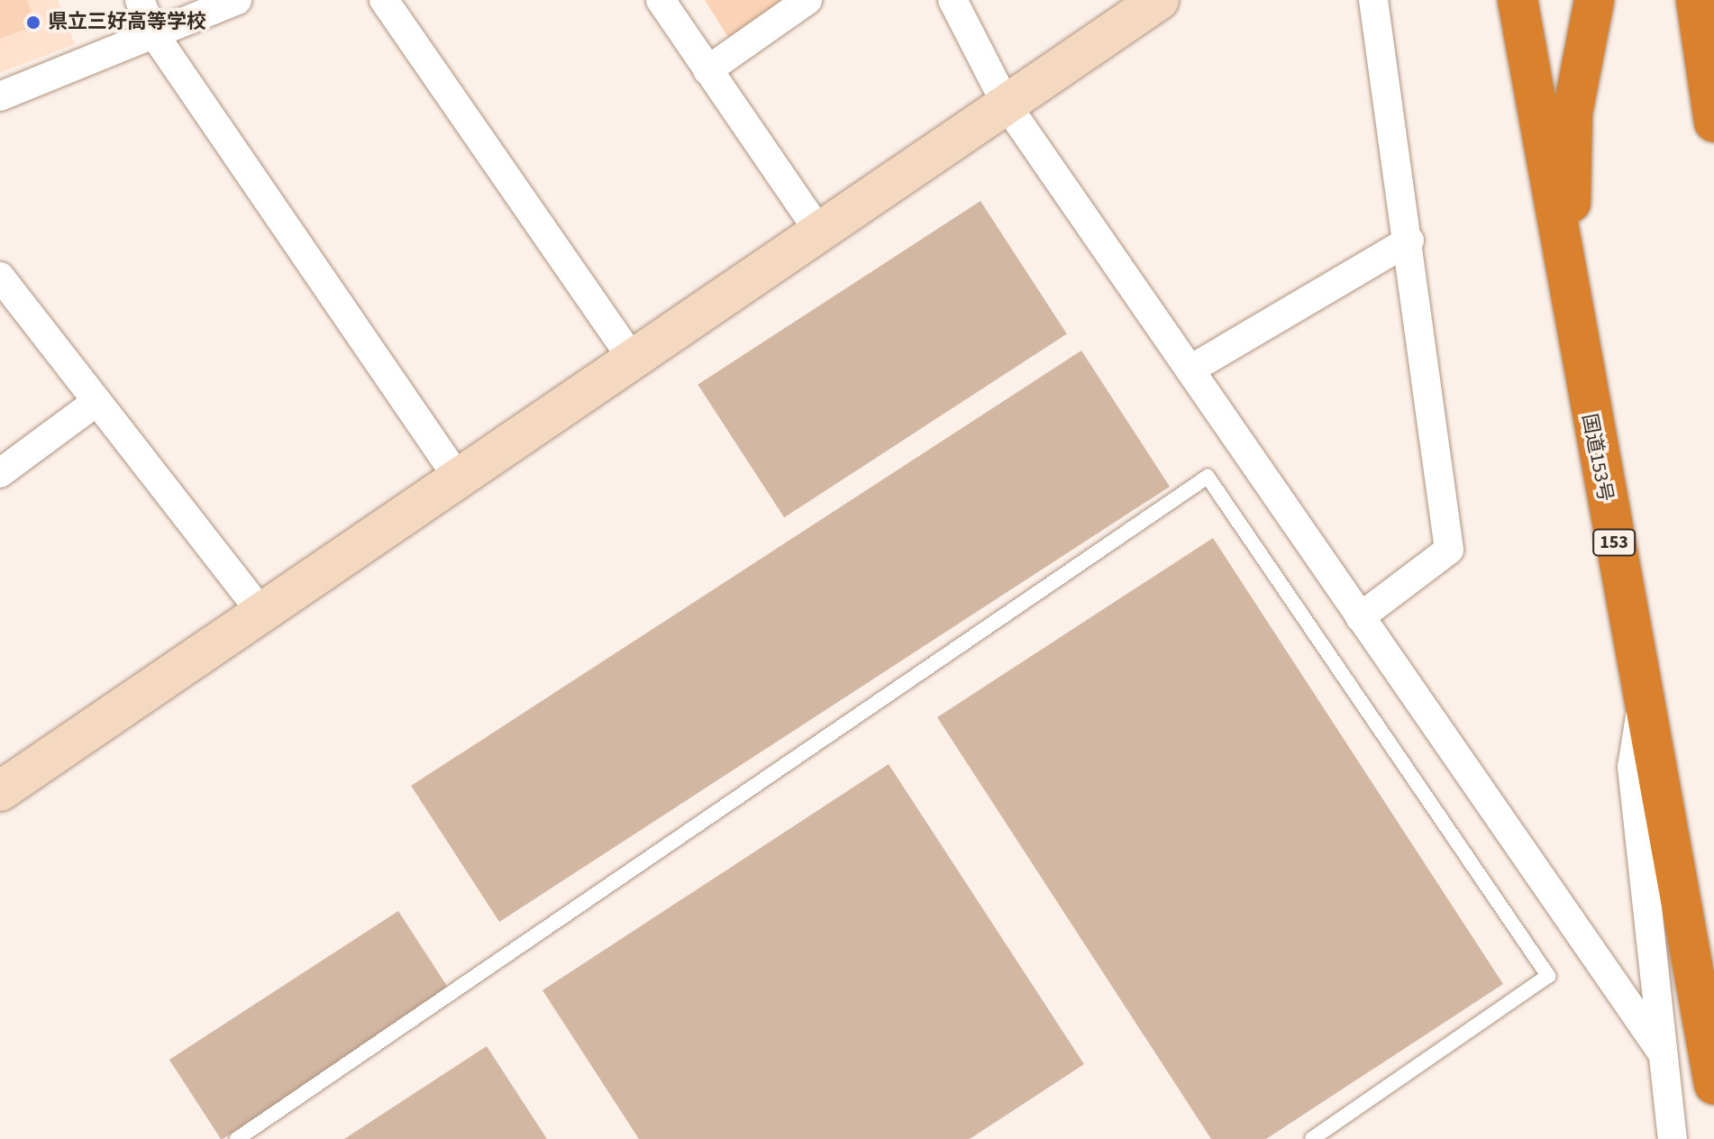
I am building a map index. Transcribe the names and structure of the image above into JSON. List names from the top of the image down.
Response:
{
  "streets": {
    "highway": ["国道153号", "153"]
  },
  "crossings": [
    ["国道153号", "153"]
  ],
  "places": ["県立三好高等学校"]
}
